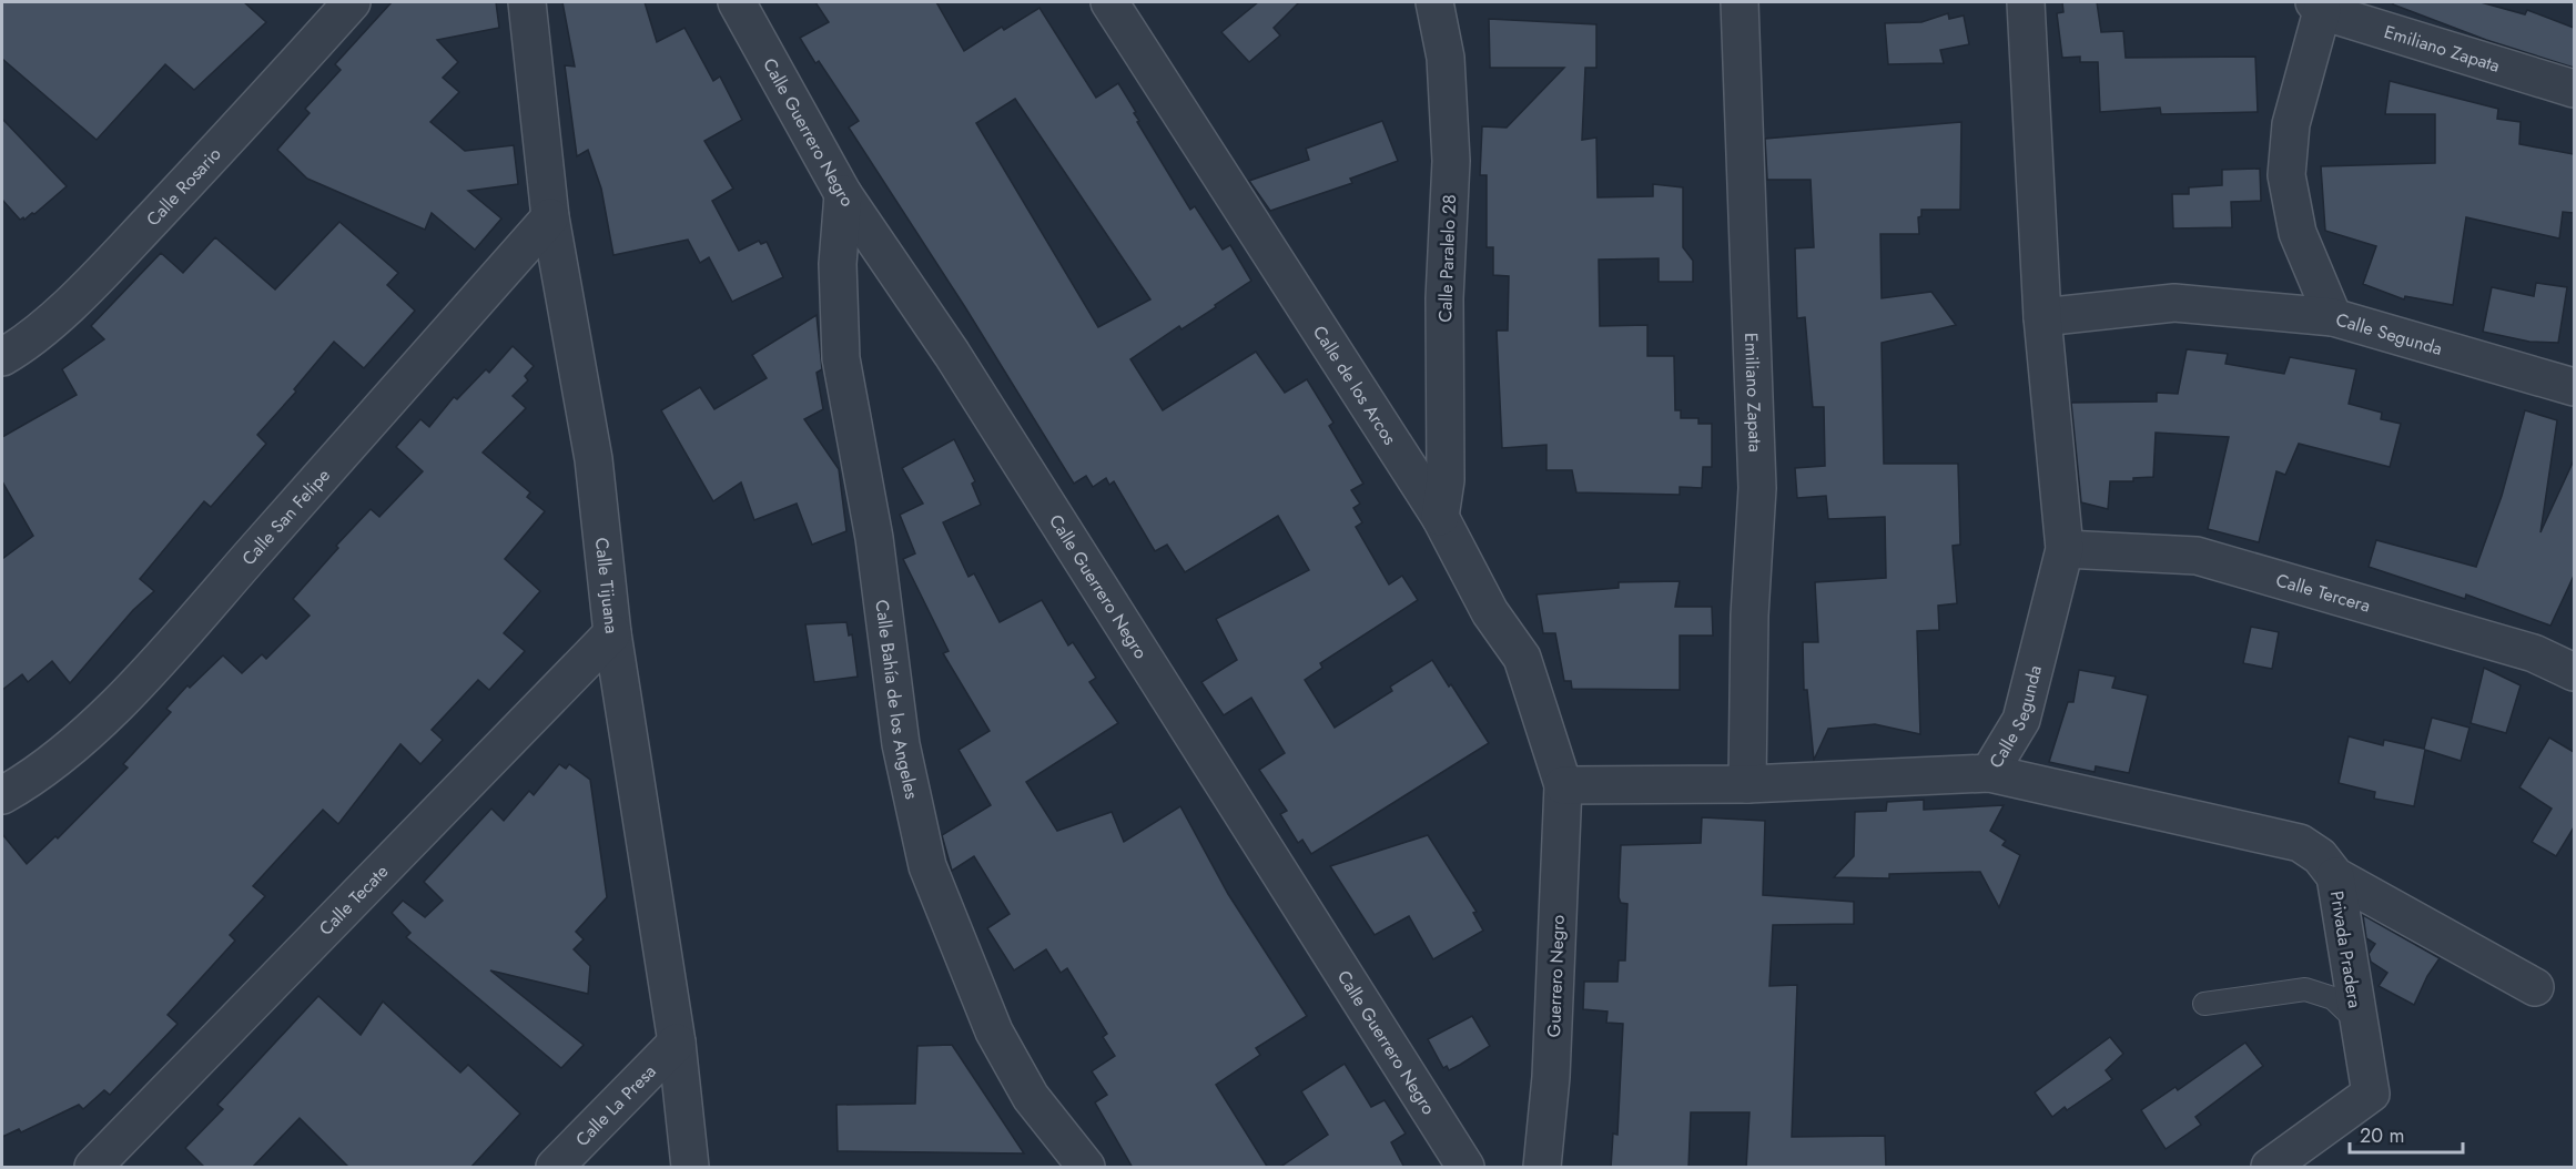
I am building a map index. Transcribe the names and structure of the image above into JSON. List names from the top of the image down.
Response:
{
  "streets": {
    "street": [
      "Emiliano Zapata",
      "Calle Guerrero Negro",
      "Calle Rosario",
      "Calle Paralelo 28",
      "Calle Segunda",
      "Calle de los Arcos",
      "Calle San Felipe",
      "Calle Tijuana",
      "Calle Tercera",
      "Calle Bahía de los Angeles",
      "Calle Tecate",
      "Privada Pradera",
      "Guerrero Negro",
      "Calle La Presa"
    ]
  },
  "crossings": [
    ["Emiliano Zapata", "Calle Segunda"],
    ["Calle Guerrero Negro", "Calle Bahía de los Angeles"],
    ["Calle Paralelo 28", "Calle de los Arcos"],
    ["Calle Segunda", "Calle de los Arcos"],
    ["Calle Segunda", "Calle Tercera"],
    ["Calle Segunda", "Guerrero Negro"],
    ["Calle de los Arcos", "Guerrero Negro"],
    ["Calle San Felipe", "Calle Tijuana"],
    ["Calle Tijuana", "Calle Tecate"],
    ["Calle Tijuana", "Calle La Presa"]
  ],
  "scale_bar": "20 m"
}
